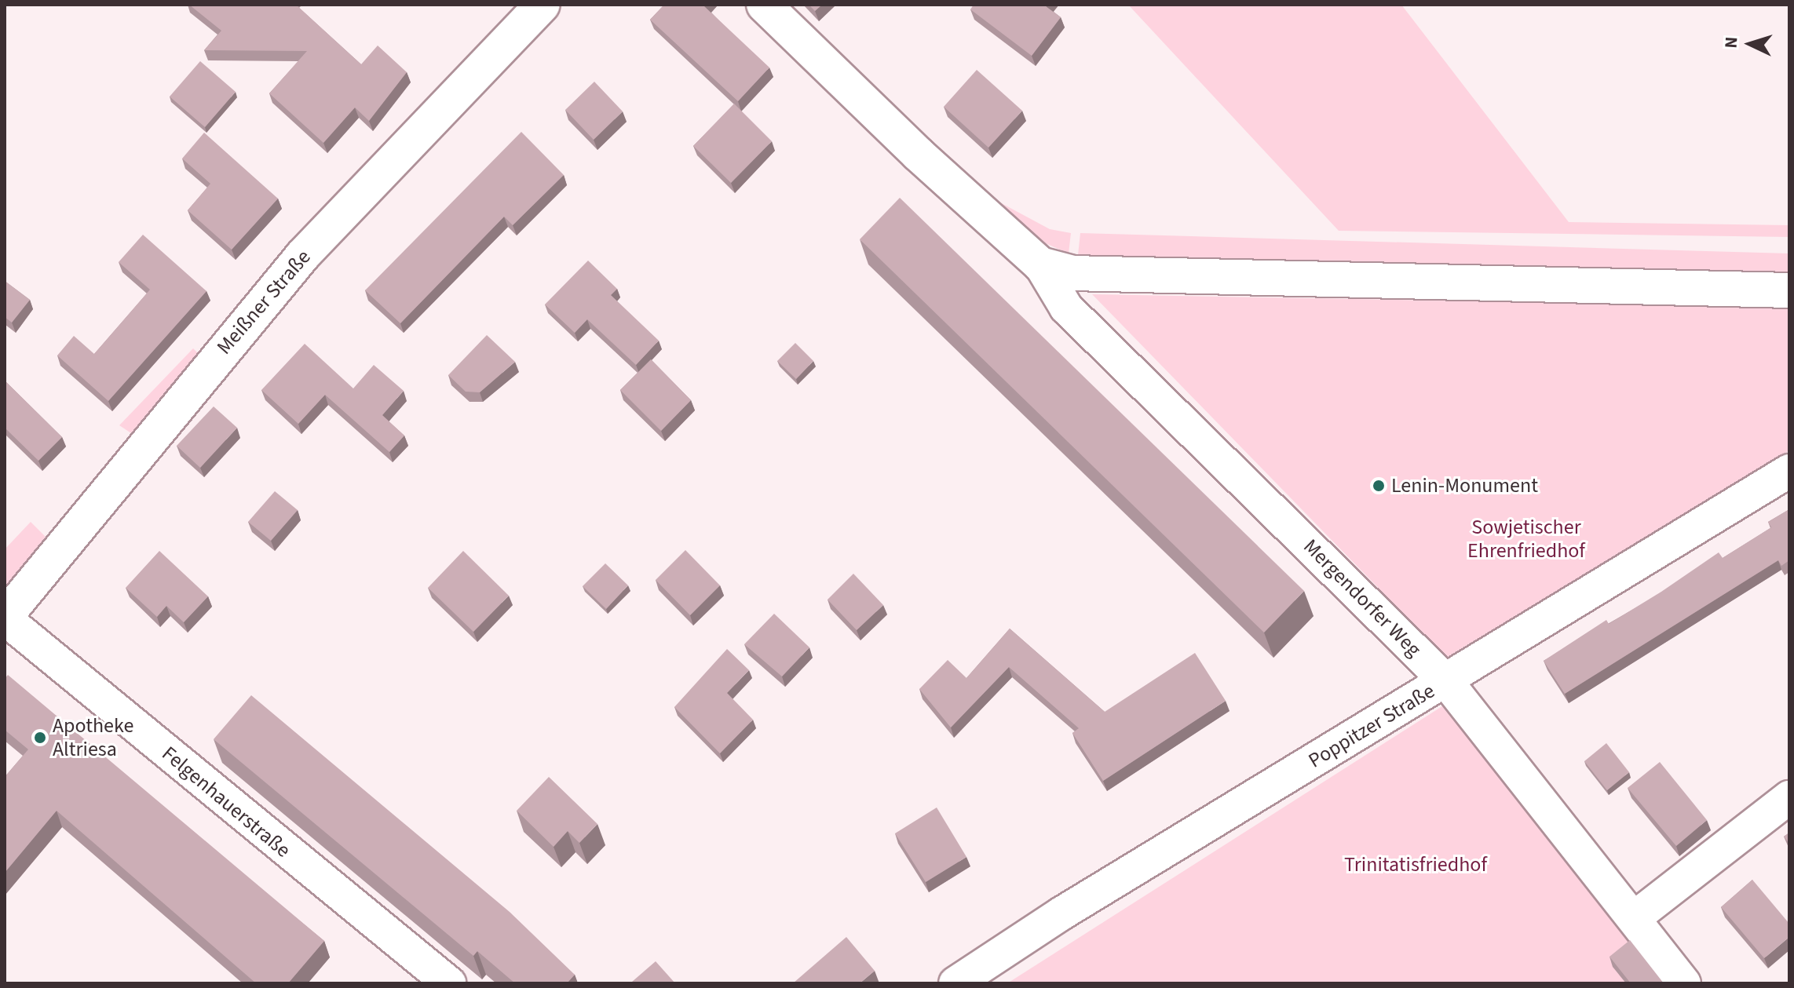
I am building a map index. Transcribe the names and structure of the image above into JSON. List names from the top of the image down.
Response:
{
  "streets": {
    "main road": ["Meißner Straße"],
    "street": ["Mergendorfer Weg", "Poppitzer Straße", "Felgenhauerstraße"]
  },
  "crossings": [
    ["Meißner Straße", "Felgenhauerstraße"],
    ["Mergendorfer Weg", "Poppitzer Straße"]
  ],
  "parks": ["Sowjetischer Ehrenfriedhof", "Trinitatisfriedhof"],
  "places": ["Lenin-Monument", "Apotheke Altriesa"],
  "north": "left"
}
